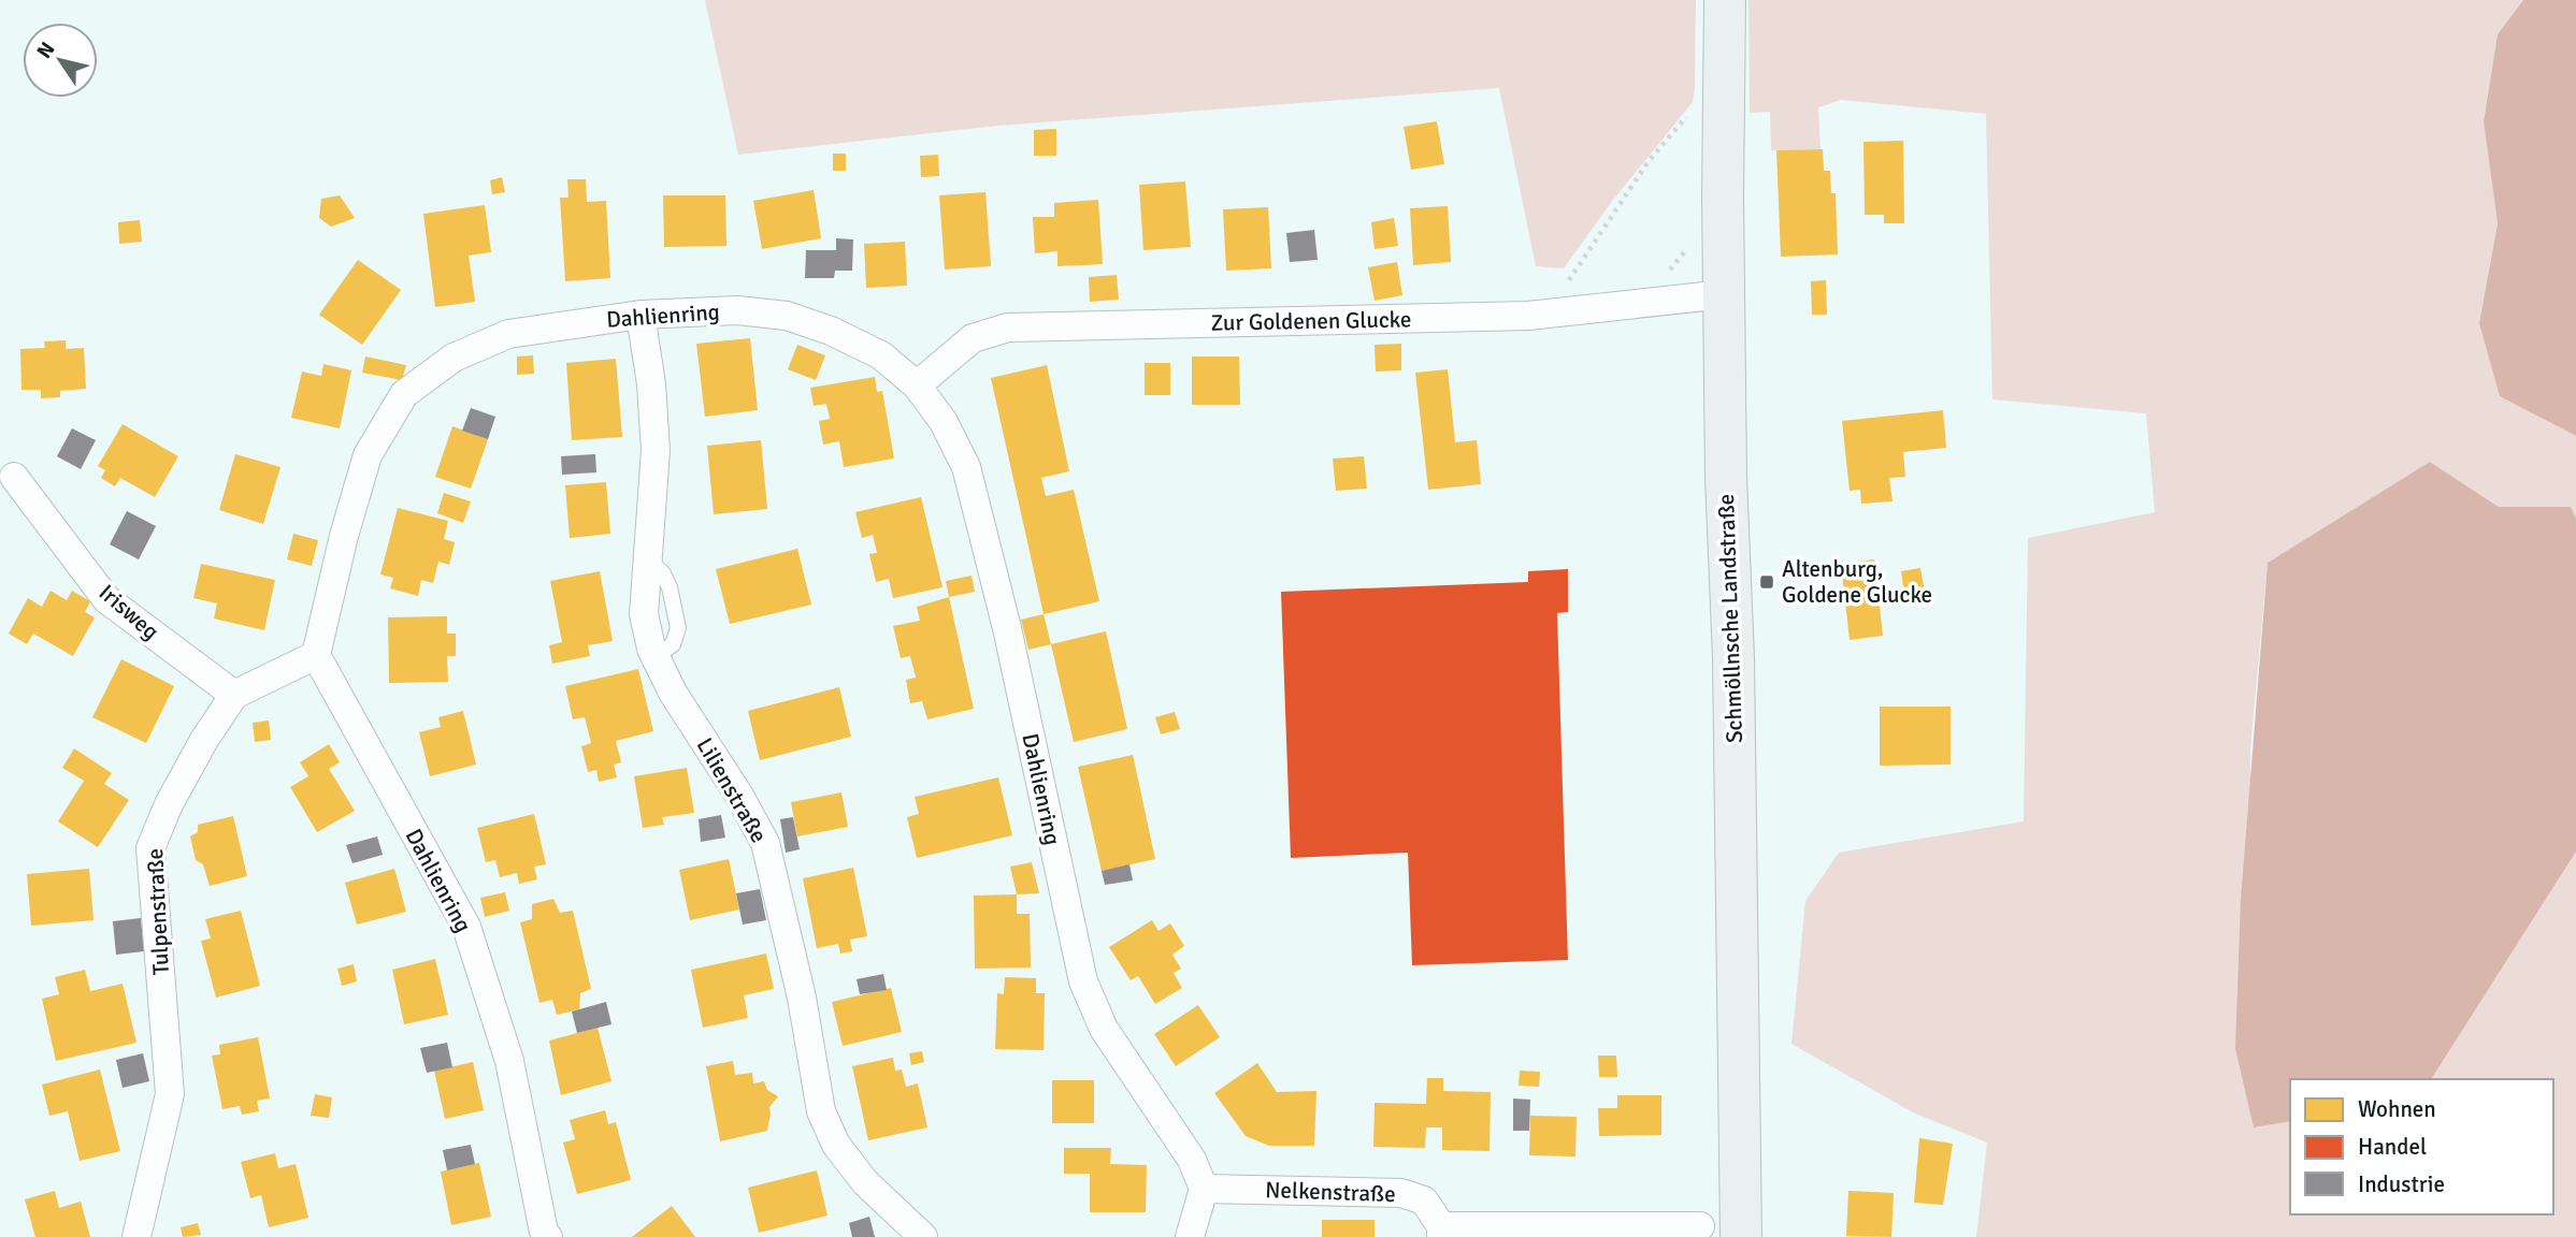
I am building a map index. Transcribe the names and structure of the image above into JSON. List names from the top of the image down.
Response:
{
  "streets": {
    "main road": ["Schmöllnsche Landstraße"],
    "street": [
      "Dahlienring",
      "Zur Goldenen Glucke",
      "Irisweg",
      "Lilienstraße",
      "Tulpenstraße",
      "Nelkenstraße"
    ]
  },
  "crossings": [
    ["Dahlienring", "Zur Goldenen Glucke"],
    ["Dahlienring", "Lilienstraße"],
    ["Dahlienring", "Tulpenstraße"],
    ["Dahlienring", "Nelkenstraße"],
    ["Zur Goldenen Glucke", "Schmöllnsche Landstraße"],
    ["Irisweg", "Tulpenstraße"]
  ],
  "places": {
    "transit": ["Altenburg, Goldene Glucke"]
  },
  "legend": ["Wohnen", "Handel", "Industrie"],
  "north": "top left"
}
